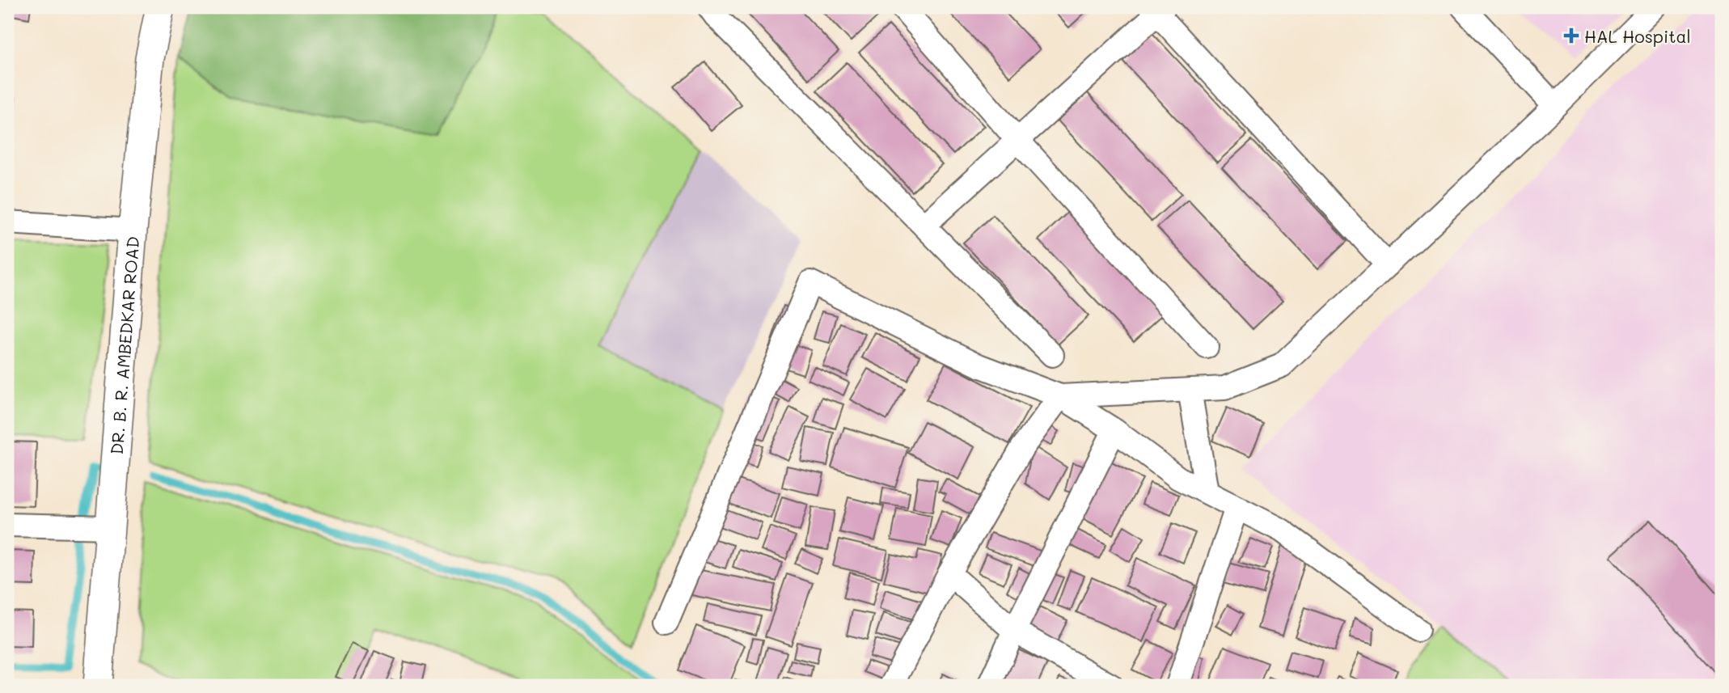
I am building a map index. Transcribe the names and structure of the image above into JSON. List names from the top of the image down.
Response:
{
  "streets": {
    "street": ["DR. B. R. AMBEDKAR ROAD"]
  },
  "places": {
    "health": ["HAL Hospital"]
  }
}
